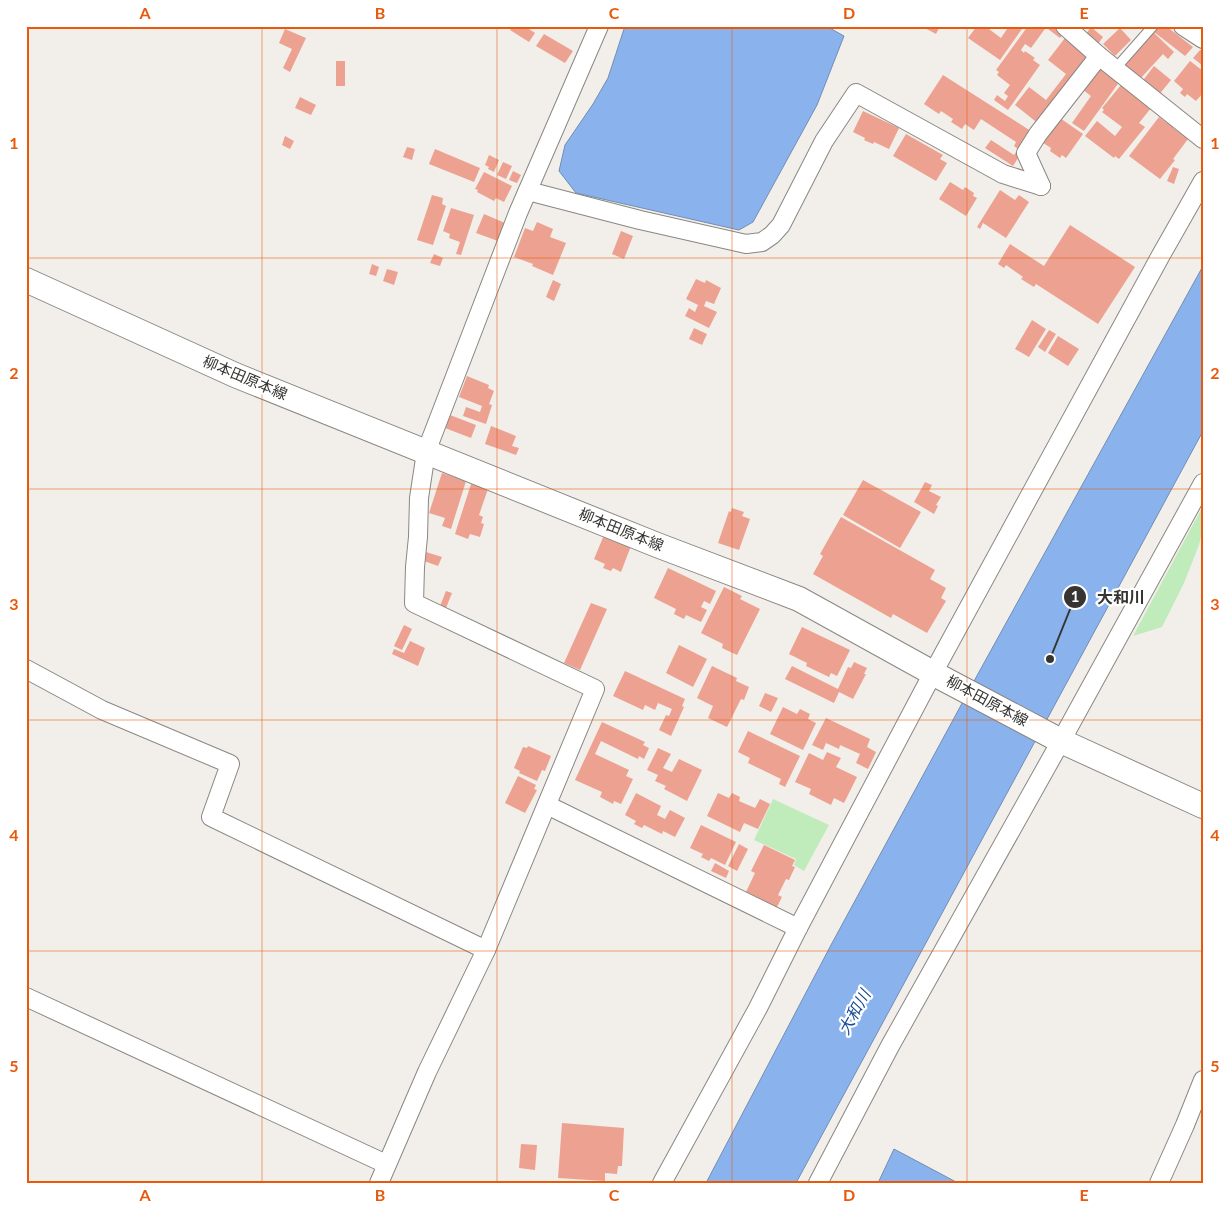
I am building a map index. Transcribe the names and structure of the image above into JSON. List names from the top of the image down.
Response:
{
  "streets": {
    "main road": ["柳本田原本線"]
  },
  "water": ["大和川"],
  "places": ["大和川"],
  "grid": {
    "columns": [
      "A",
      "B",
      "C",
      "D",
      "E"
    ],
    "rows": [
      "1",
      "2",
      "3",
      "4",
      "5"
    ]
  }
}
